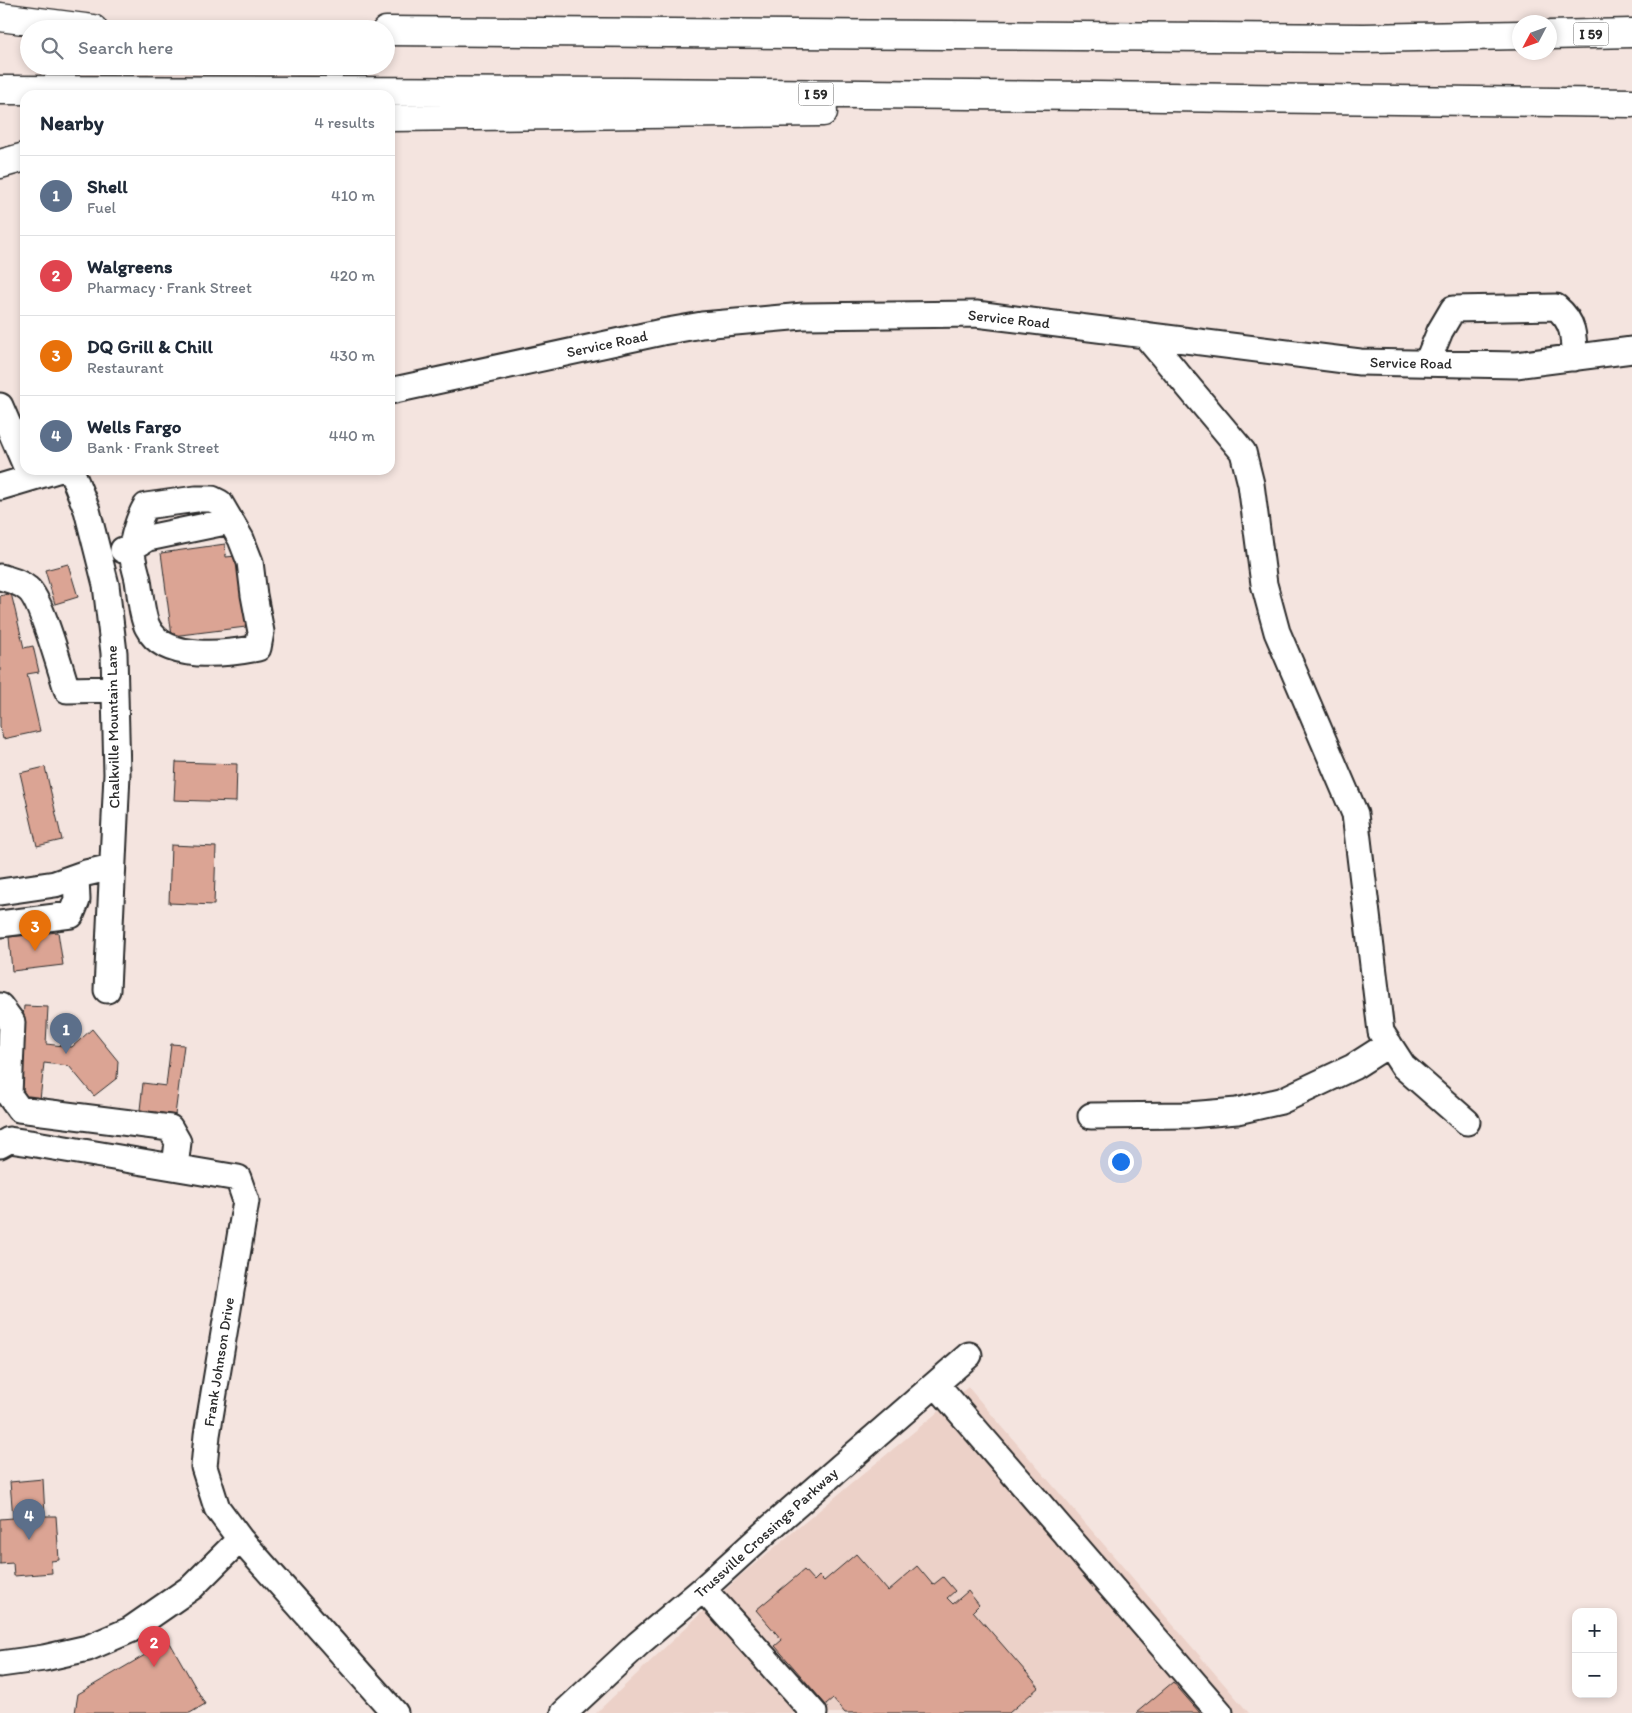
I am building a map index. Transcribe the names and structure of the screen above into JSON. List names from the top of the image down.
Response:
{
  "streets": {
    "highway": ["I 59"],
    "street": [
      "Service Road",
      "Chalkville Mountain Lane",
      "Frank Johnson Drive",
      "Trussville Crossings Parkway"
    ]
  },
  "north": "bottom left",
  "page": {
    "search": "Search here",
    "heading": ["Nearby", "4 results"],
    "list": [
      {
        "mark": "1",
        "name": "Shell",
        "note": "Fuel",
        "value": "410 m"
      },
      {
        "mark": "2",
        "name": "Walgreens",
        "note": "Pharmacy · Frank Street",
        "value": "420 m"
      },
      {
        "mark": "3",
        "name": "DQ Grill & Chill",
        "note": "Restaurant",
        "value": "430 m"
      },
      {
        "mark": "4",
        "name": "Wells Fargo",
        "note": "Bank · Frank Street",
        "value": "440 m"
      }
    ],
    "pins": [
      "3",
      "1",
      "4",
      "2"
    ],
    "map_buttons": ["+", "−"]
  }
}
